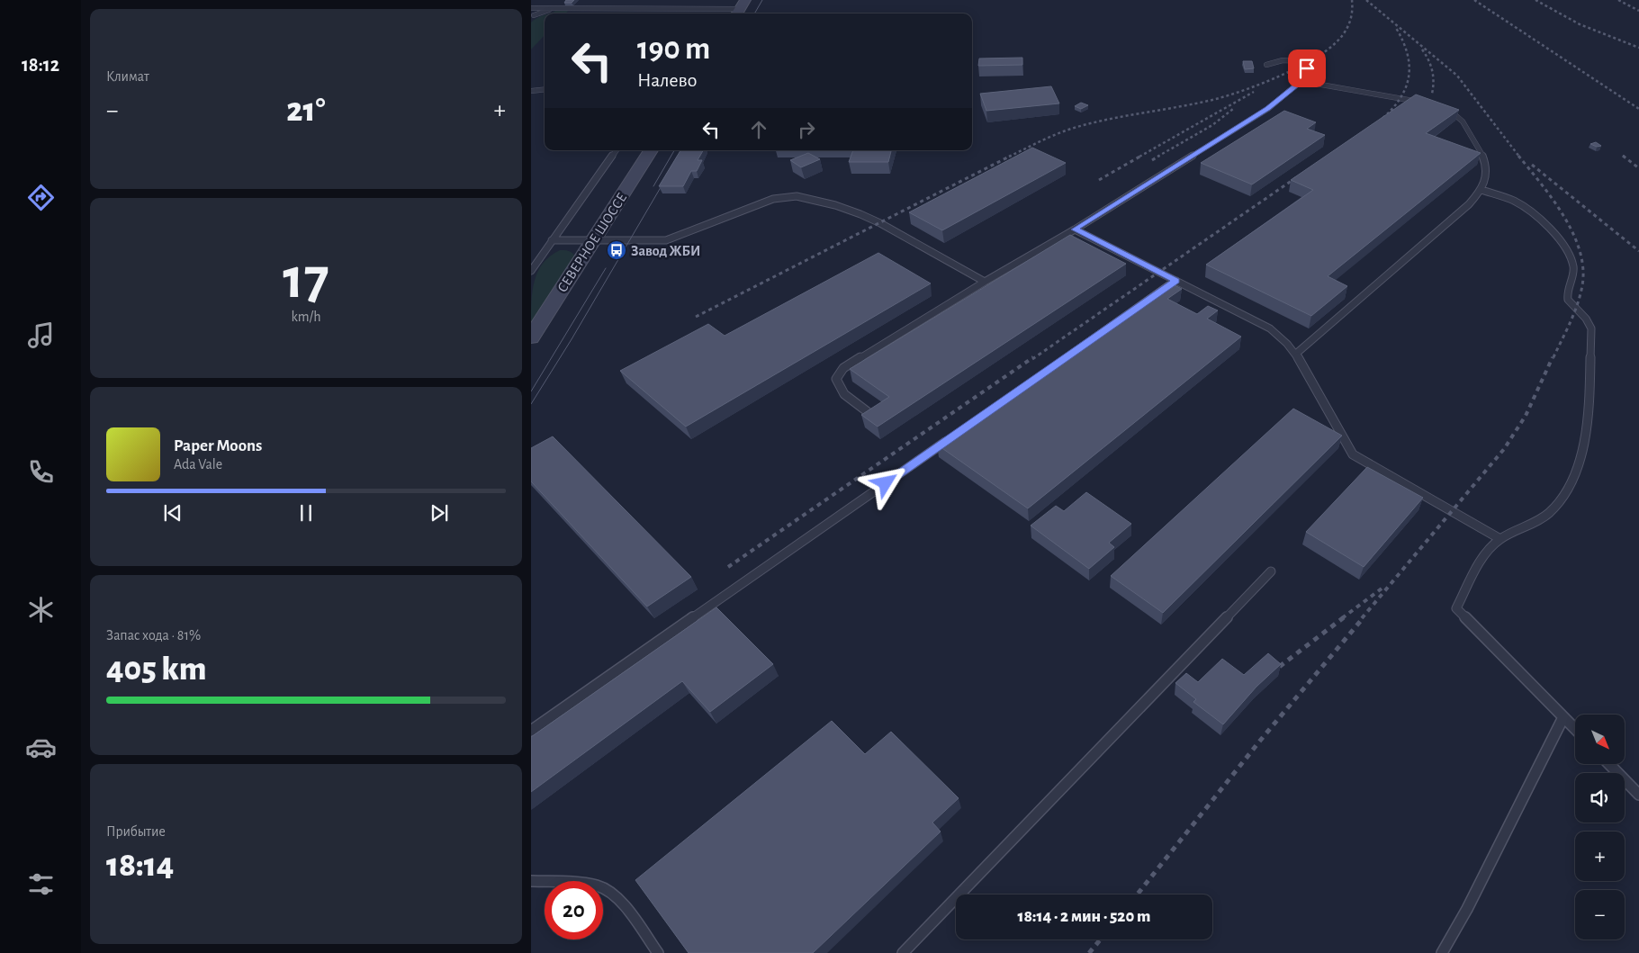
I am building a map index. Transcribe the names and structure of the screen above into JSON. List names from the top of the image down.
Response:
{
  "streets": {
    "main road": ["СЕВЕРНОЕ ШОССЕ"]
  },
  "places": {
    "bus stop": ["Завод ЖБИ"]
  },
  "north": "bottom right",
  "page": {
    "tabs": "18:12",
    "tile": [
      "Климат",
      ["17", "km/h"],
      ["Запас хода · 81%", "405 km"],
      ["Прибытие", "18:14"]
    ],
    "turn": ["190 m", "Налево"],
    "heat": ["−", "21°", "+"],
    "song": ["Paper Moons", "Ada Vale"],
    "map_buttons": ["+", "−"],
    "limit": "20",
    "trip": "18:14 · 2 мин · 520 m"
  }
}
